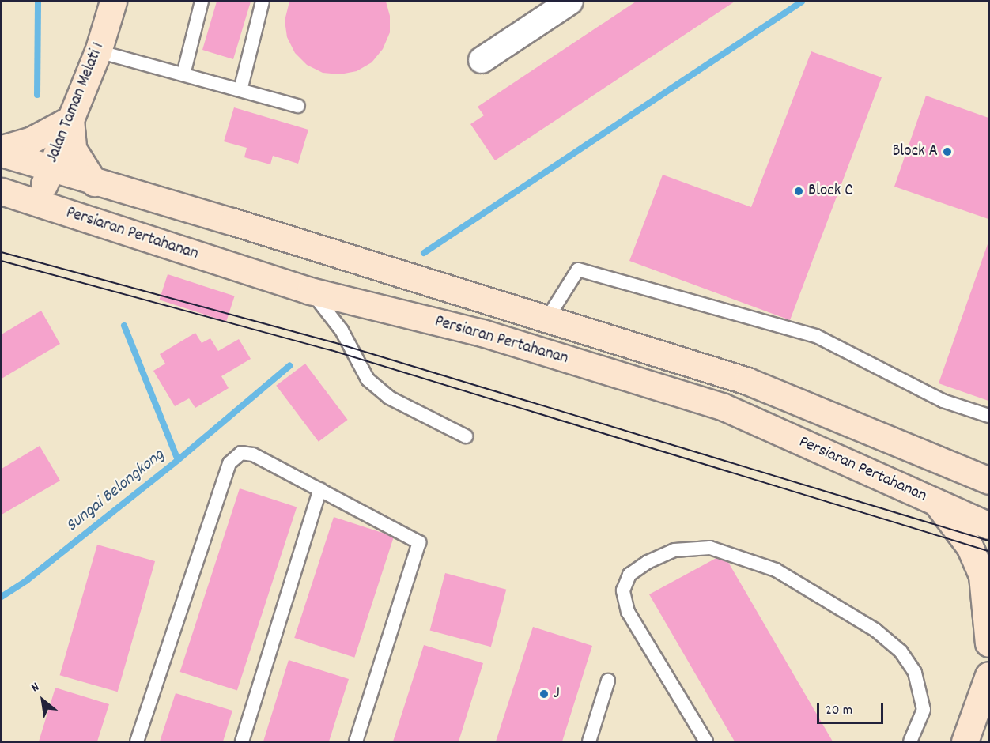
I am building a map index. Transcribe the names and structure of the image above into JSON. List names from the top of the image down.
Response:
{
  "streets": {
    "main road": ["Jalan Taman Melati 1", "Persiaran Pertahanan"]
  },
  "crossings": [
    ["Jalan Taman Melati 1", "Persiaran Pertahanan"]
  ],
  "water": ["Sungai Belongkong"],
  "places": ["Block A", "Block C", "J"],
  "scale_bar": "20 m",
  "north": "top left"
}
